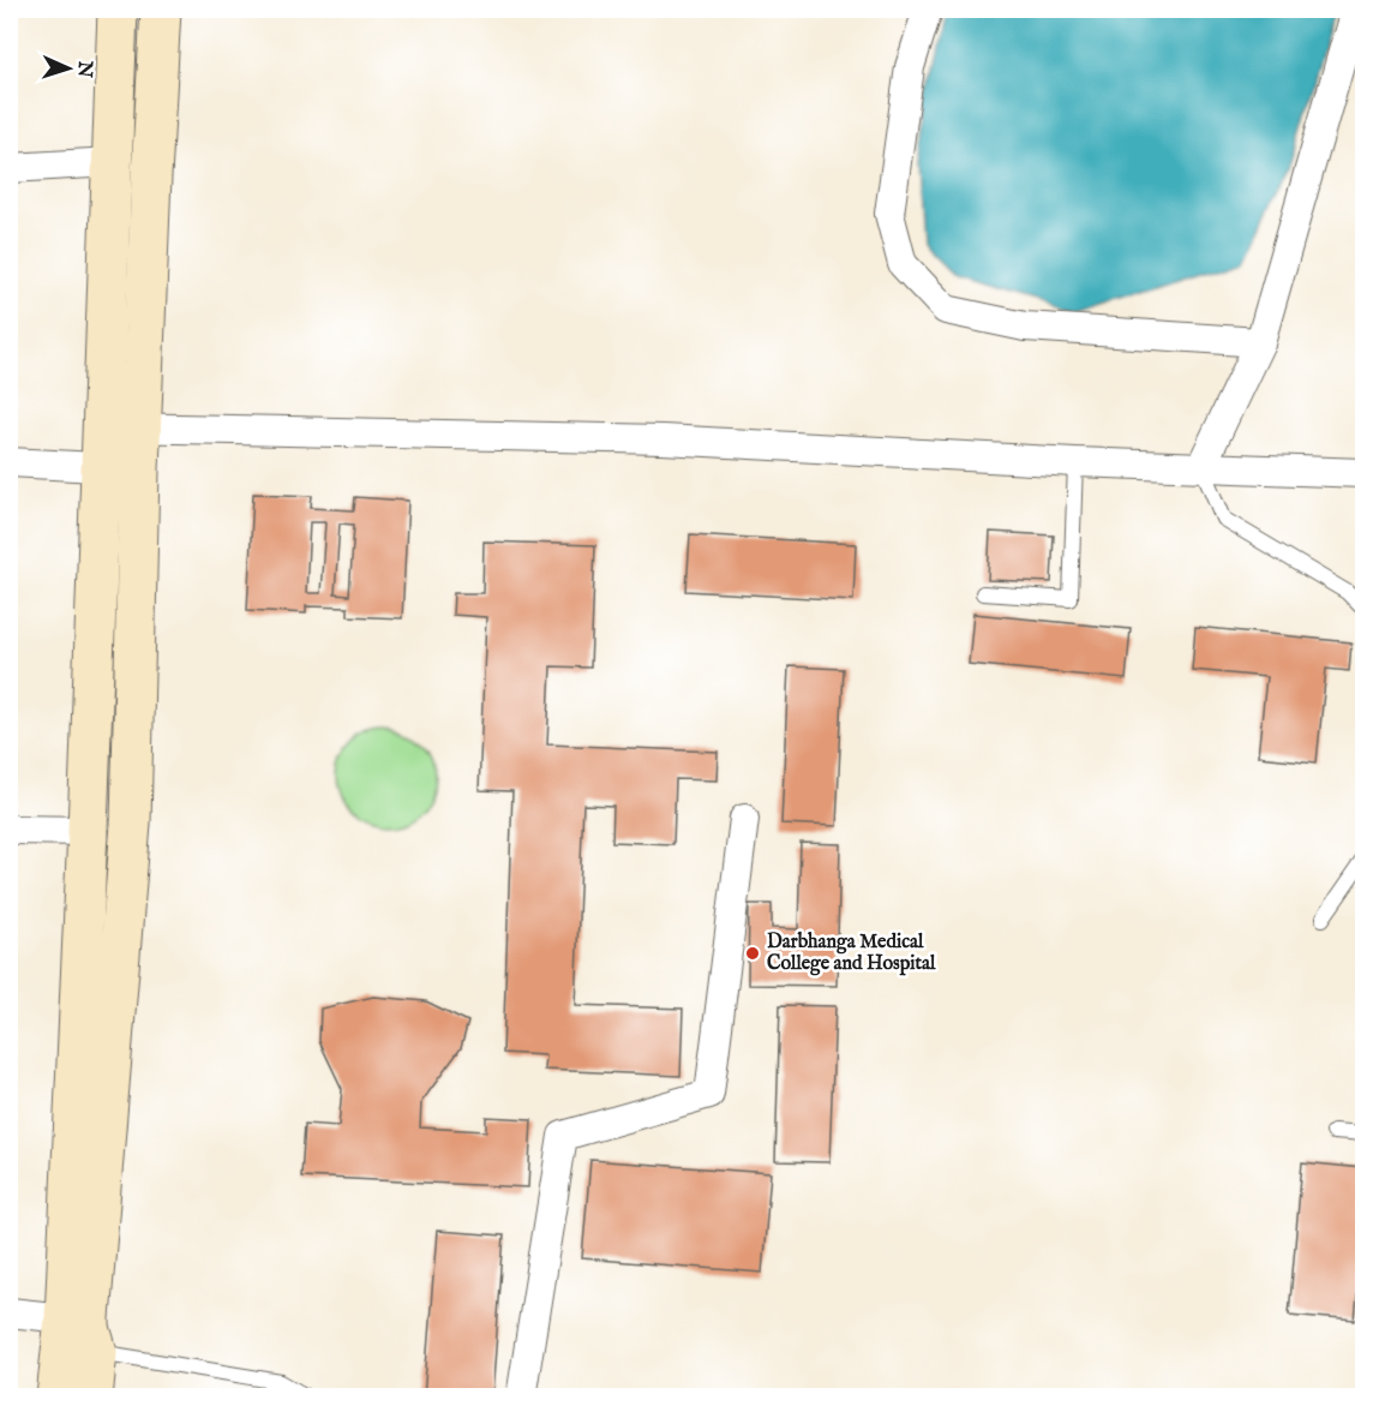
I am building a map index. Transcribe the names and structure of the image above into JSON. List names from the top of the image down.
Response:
{
  "places": ["Darbhanga Medical College and Hospital"],
  "north": "right"
}
